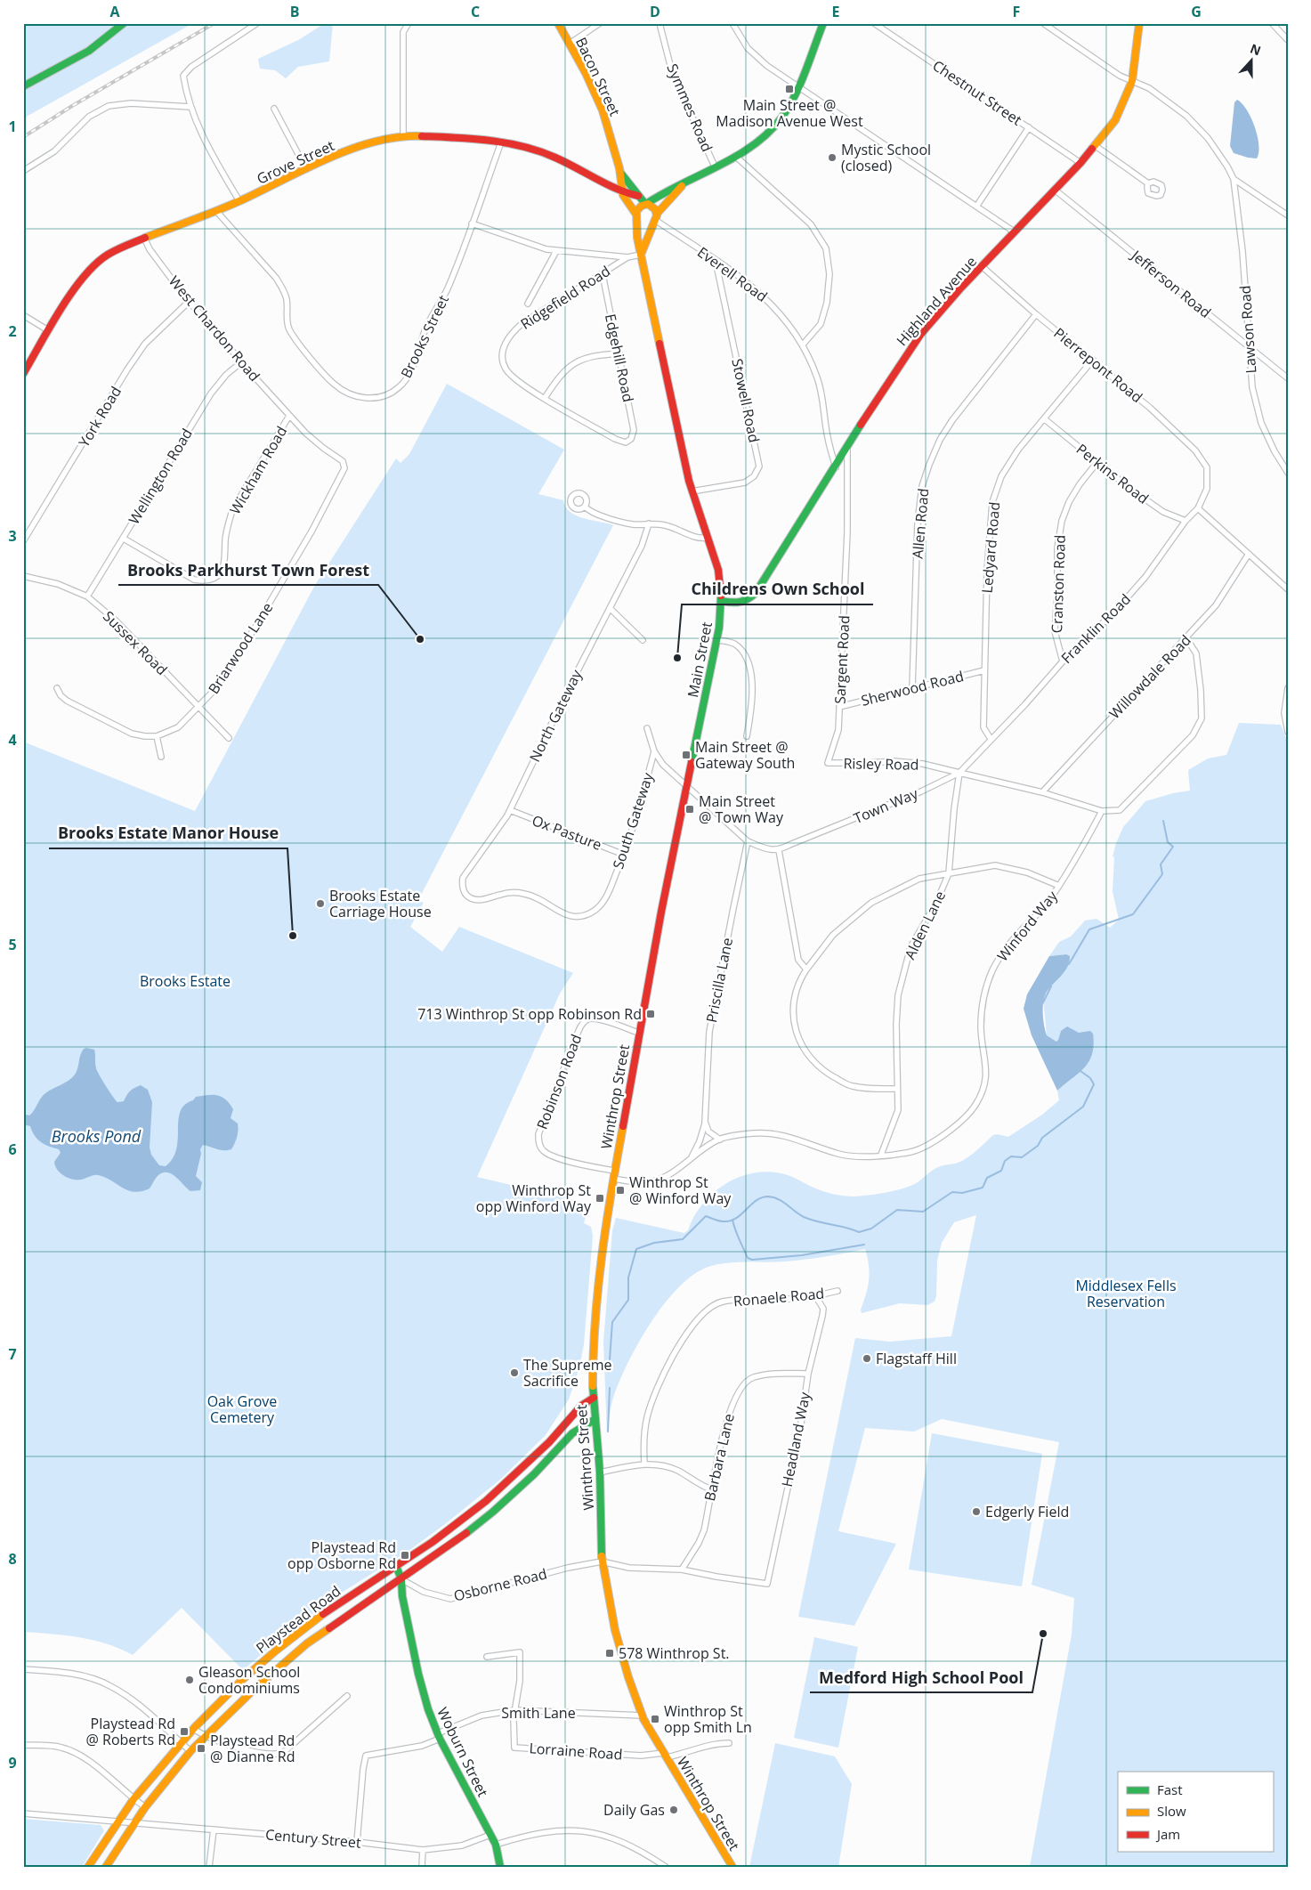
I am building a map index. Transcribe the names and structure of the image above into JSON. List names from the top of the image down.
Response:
{
  "streets": {
    "main road": [
      "Bacon Street",
      "Grove Street",
      "Highland Avenue",
      "Main Street",
      "Winthrop Street",
      "Playstead Road",
      "Woburn Street"
    ],
    "street": [
      "Chestnut Street",
      "Symmes Road",
      "Everell Road",
      "Jefferson Road",
      "Ridgefield Road",
      "West Chardon Road",
      "Lawson Road",
      "Brooks Street",
      "Edgehill Road",
      "Pierrepont Road",
      "Stowell Road",
      "York Road",
      "Wickham Road",
      "Perkins Road",
      "Wellington Road",
      "Allen Road",
      "Ledyard Road",
      "Cranston Road",
      "Franklin Road",
      "Sussex Road",
      "Briarwood Lane",
      "Sargent Road",
      "Willowdale Road",
      "Sherwood Road",
      "North Gateway",
      "Risley Road",
      "Town Way",
      "South Gateway",
      "Ox Pasture",
      "Alden Lane",
      "Winford Way",
      "Priscilla Lane",
      "Robinson Road",
      "Ronaele Road",
      "Headland Way",
      "Barbara Lane",
      "Osborne Road",
      "Smith Lane",
      "Lorraine Road",
      "Century Street"
    ]
  },
  "crossings": [
    ["Bacon Street", "Grove Street"],
    ["Bacon Street", "Everell Road"],
    ["Bacon Street", "Main Street"],
    ["Chestnut Street", "Highland Avenue"],
    ["Grove Street", "West Chardon Road"],
    ["Grove Street", "Brooks Street"],
    ["Everell Road", "Highland Avenue"],
    ["Everell Road", "Stowell Road"],
    ["Everell Road", "Main Street"],
    ["Jefferson Road", "Highland Avenue"],
    ["Jefferson Road", "Lawson Road"],
    ["Ridgefield Road", "Edgehill Road"],
    ["Ridgefield Road", "Main Street"],
    ["Highland Avenue", "Pierrepont Road"],
    ["Highland Avenue", "Main Street"],
    ["Highland Avenue", "Sargent Road"],
    ["West Chardon Road", "York Road"],
    ["West Chardon Road", "Wickham Road"],
    ["West Chardon Road", "Wellington Road"],
    ["West Chardon Road", "Briarwood Lane"],
    ["Pierrepont Road", "Allen Road"],
    ["Pierrepont Road", "Ledyard Road"],
    ["Pierrepont Road", "Franklin Road"],
    ["Stowell Road", "Main Street"],
    ["Wickham Road", "Wellington Road"],
    ["Wickham Road", "Briarwood Lane"],
    ["Perkins Road", "Ledyard Road"],
    ["Perkins Road", "Cranston Road"],
    ["Perkins Road", "Franklin Road"],
    ["Wellington Road", "Sussex Road"],
    ["Allen Road", "Sherwood Road"],
    ["Ledyard Road", "Franklin Road"],
    ["Ledyard Road", "Sherwood Road"],
    ["Cranston Road", "Franklin Road"],
    ["Franklin Road", "Risley Road"],
    ["Franklin Road", "Town Way"],
    ["Franklin Road", "Alden Lane"],
    ["Sussex Road", "Briarwood Lane"],
    ["Main Street", "South Gateway"],
    ["Main Street", "Winthrop Street"],
    ["Sargent Road", "Sherwood Road"],
    ["Sargent Road", "Risley Road"],
    ["North Gateway", "South Gateway"],
    ["North Gateway", "Ox Pasture"],
    ["Risley Road", "Town Way"],
    ["Risley Road", "Alden Lane"],
    ["Town Way", "Alden Lane"],
    ["South Gateway", "Ox Pasture"],
    ["Alden Lane", "Winford Way"],
    ["Winford Way", "Priscilla Lane"],
    ["Winford Way", "Robinson Road"],
    ["Winford Way", "Winthrop Street"],
    ["Robinson Road", "Winthrop Street"],
    ["Winthrop Street", "Ronaele Road"],
    ["Winthrop Street", "Headland Way"],
    ["Winthrop Street", "Barbara Lane"],
    ["Winthrop Street", "Osborne Road"],
    ["Winthrop Street", "Playstead Road"],
    ["Winthrop Street", "Smith Lane"],
    ["Winthrop Street", "Lorraine Road"],
    ["Ronaele Road", "Headland Way"],
    ["Ronaele Road", "Barbara Lane"],
    ["Ronaele Road", "Osborne Road"],
    ["Headland Way", "Barbara Lane"],
    ["Headland Way", "Osborne Road"],
    ["Barbara Lane", "Osborne Road"],
    ["Osborne Road", "Playstead Road"],
    ["Osborne Road", "Woburn Street"],
    ["Playstead Road", "Woburn Street"],
    ["Playstead Road", "Century Street"],
    ["Smith Lane", "Lorraine Road"],
    ["Smith Lane", "Woburn Street"],
    ["Smith Lane", "Century Street"],
    ["Woburn Street", "Century Street"]
  ],
  "water": ["Brooks Pond"],
  "parks": ["Brooks Estate", "Middlesex Fells Reservation", "Oak Grove Cemetery"],
  "places": {
    "transit": [
      "Main Street @ Madison Avenue West",
      "Main Street @ Gateway South",
      "Main Street @ Town Way",
      "713 Winthrop St opp Robinson Rd",
      "Winthrop St @ Winford Way",
      "Winthrop St opp Winford Way",
      "Playstead Rd opp Osborne Rd",
      "578 Winthrop St.",
      "Winthrop St opp Smith Ln",
      "Playstead Rd @ Roberts Rd",
      "Playstead Rd @ Dianne Rd"
    ],
    "other": [
      "Mystic School (closed)",
      "Brooks Parkhurst Town Forest",
      "Childrens Own School",
      "Brooks Estate Carriage House",
      "Brooks Estate Manor House",
      "Flagstaff Hill",
      "The Supreme Sacrifice",
      "Edgerly Field",
      "Medford High School Pool",
      "Gleason School Condominiums",
      "Daily Gas"
    ]
  },
  "legend": ["Fast", "Slow", "Jam"],
  "north": "top",
  "grid": {
    "columns": [
      "A",
      "B",
      "C",
      "D",
      "E",
      "F",
      "G"
    ],
    "rows": [
      "1",
      "2",
      "3",
      "4",
      "5",
      "6",
      "7",
      "8",
      "9"
    ]
  }
}
